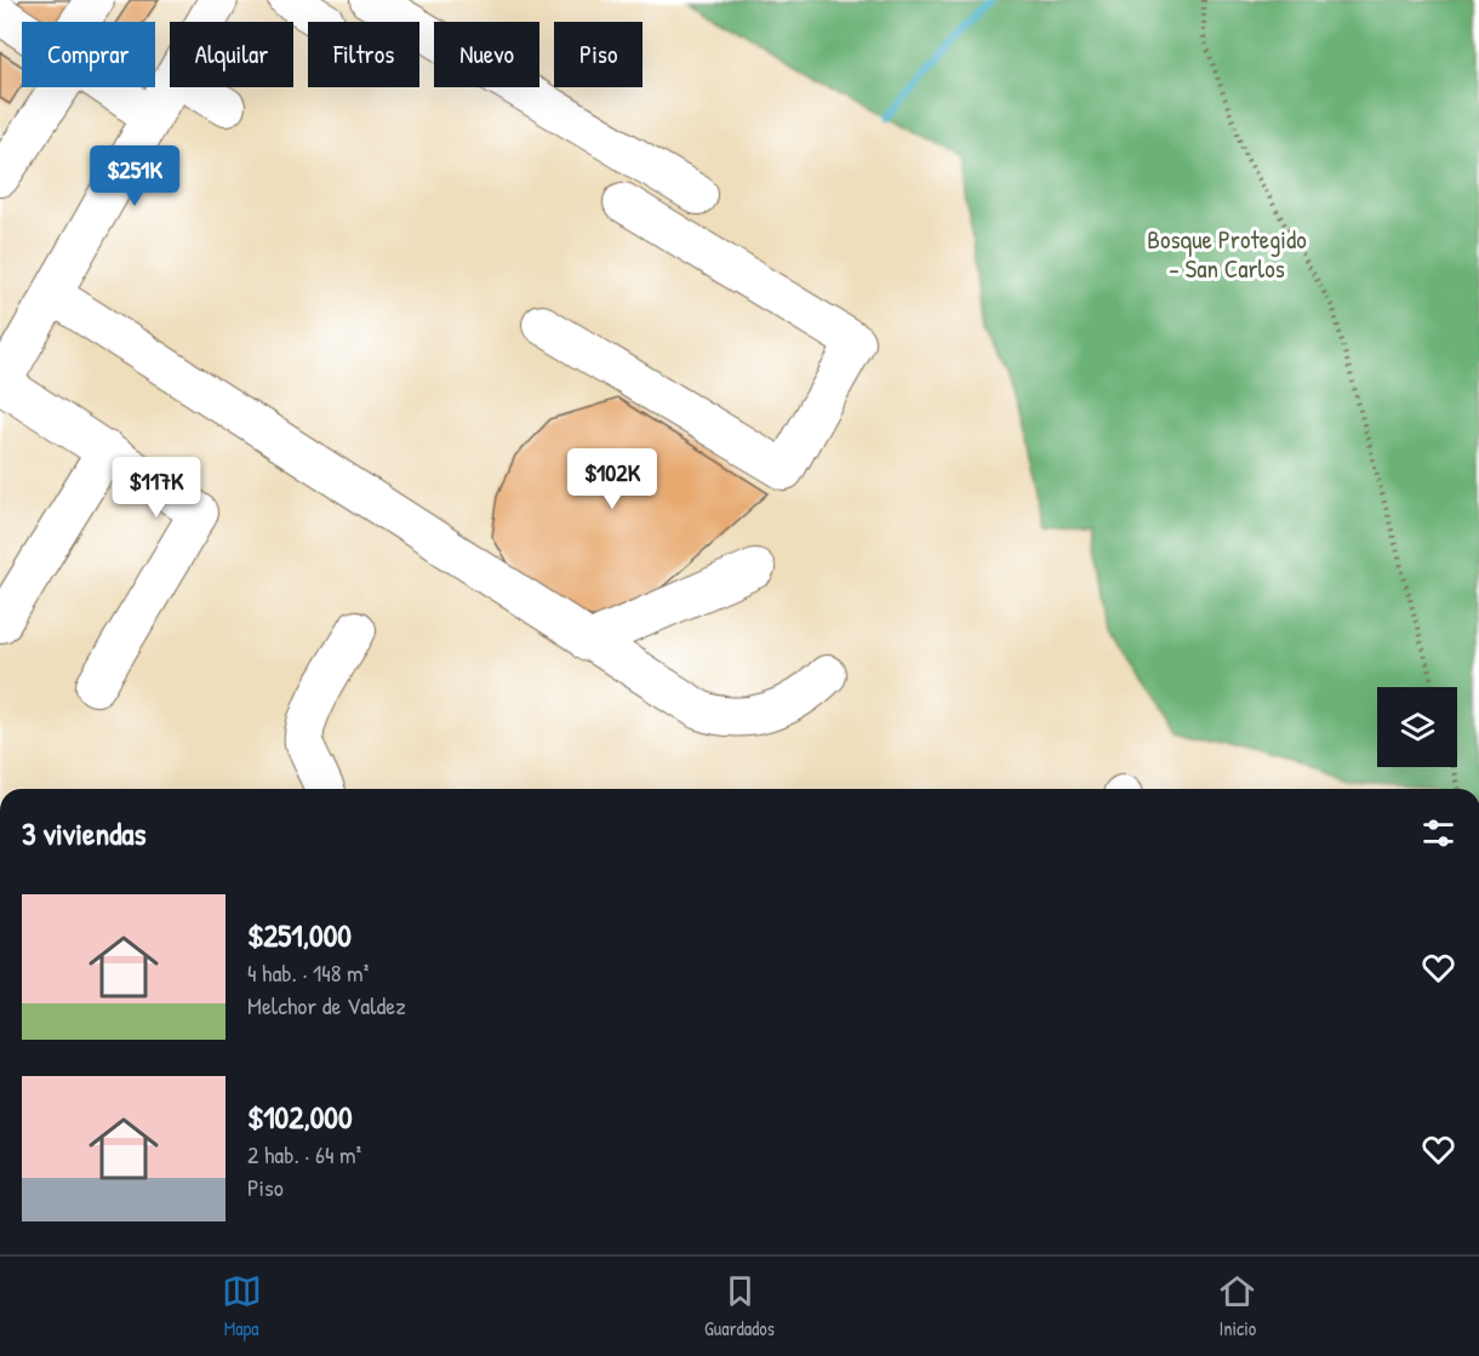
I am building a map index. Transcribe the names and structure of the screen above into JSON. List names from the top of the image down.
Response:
{
  "parks": ["Bosque Protegido - San Carlos"],
  "page": {
    "chip": [
      "Comprar",
      "Alquilar",
      "Filtros",
      "Nuevo",
      "Piso"
    ],
    "price": ["$251K", "$102K", "$117K"],
    "heading": "3 viviendas",
    "list": [
      {
        "name": "$251,000",
        "note": "4 hab. · 148 m² · Melchor de Valdez"
      },
      {
        "name": "$102,000",
        "note": "2 hab. · 64 m² · Piso"
      }
    ],
    "tabs": ["Mapa", "Guardados", "Inicio"]
  }
}
